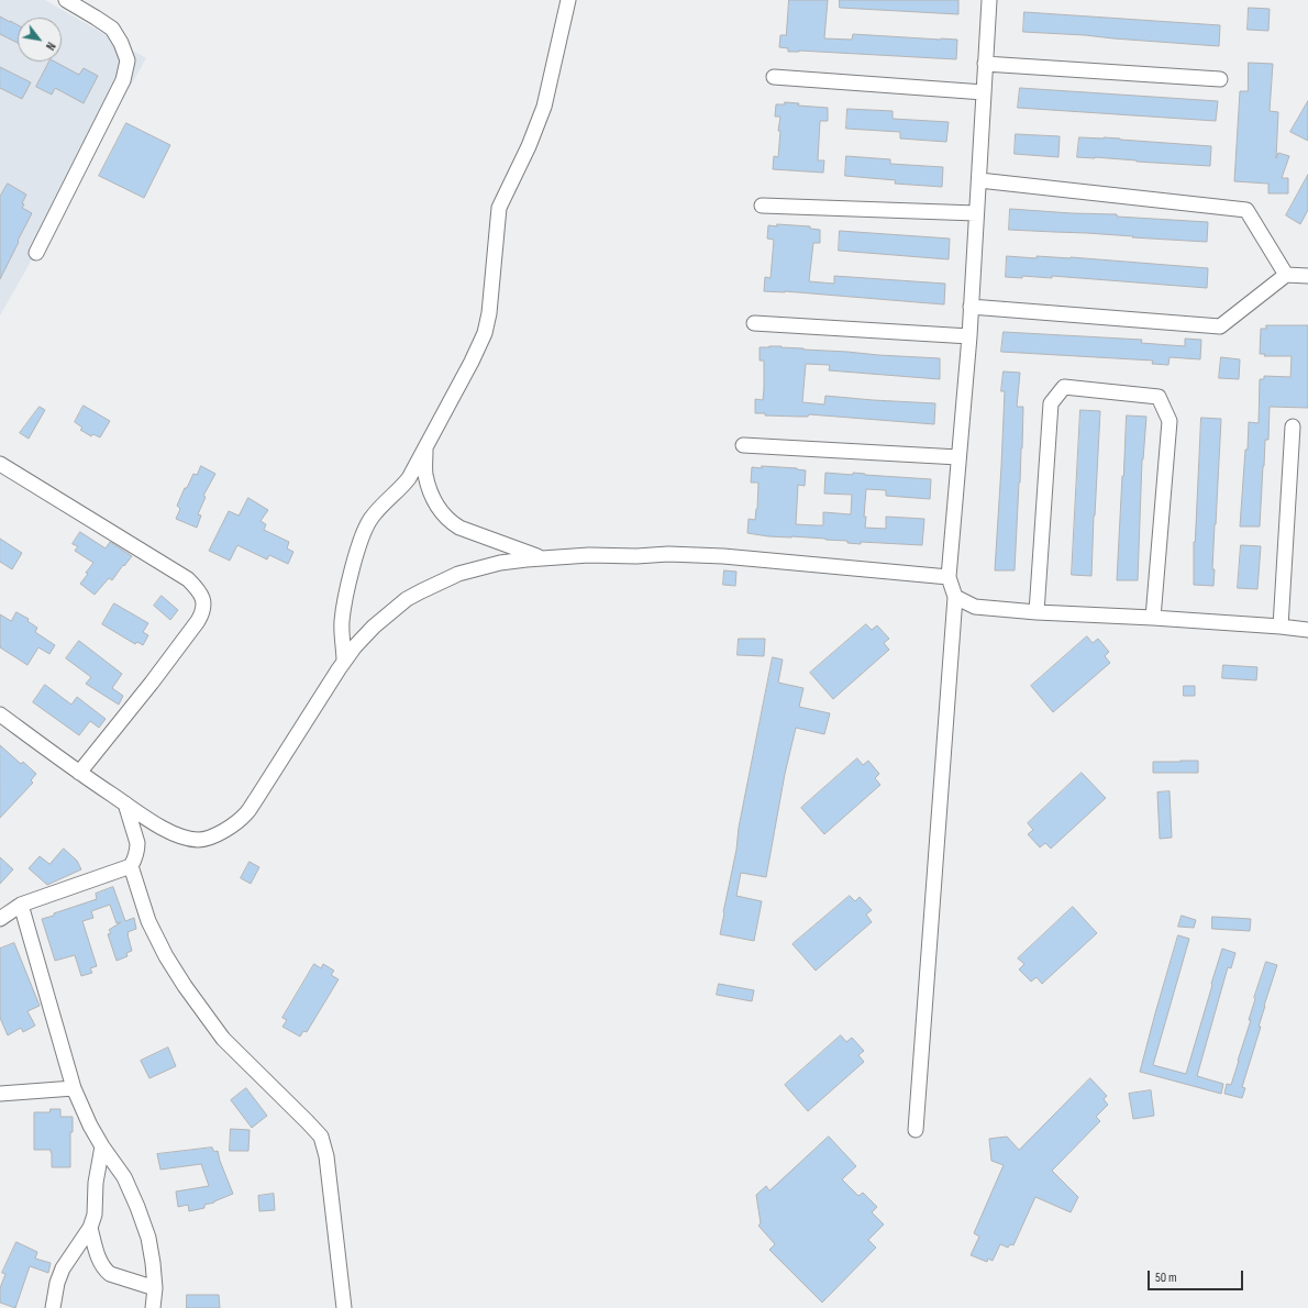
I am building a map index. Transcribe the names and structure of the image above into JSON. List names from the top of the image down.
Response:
{
  "scale_bar": "50 m",
  "north": "bottom right"
}
